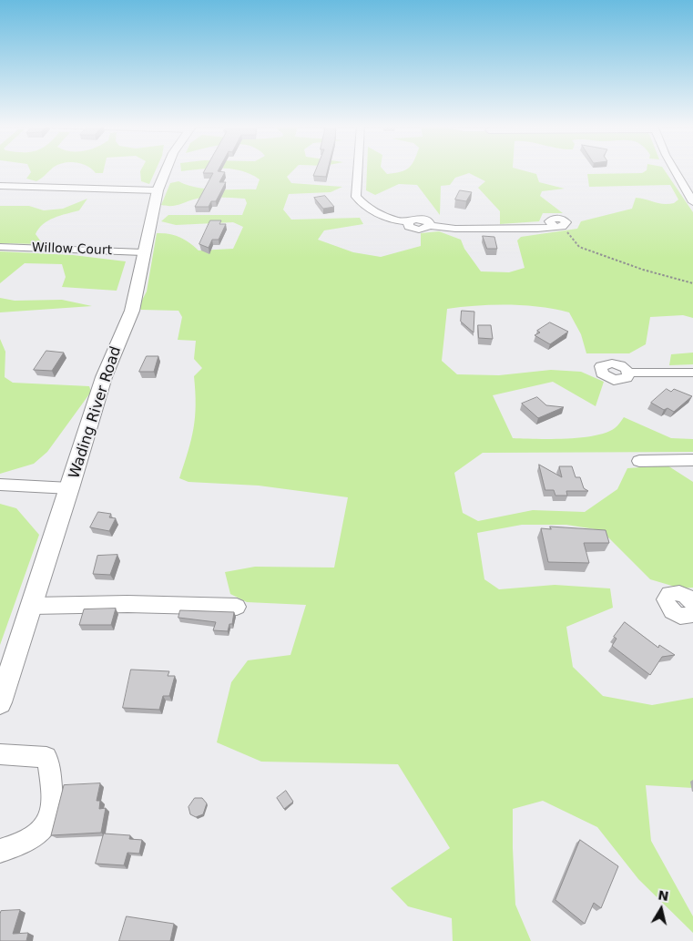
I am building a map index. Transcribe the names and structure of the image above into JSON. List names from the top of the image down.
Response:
{
  "streets": {
    "main road": ["Wading River Road"],
    "street": ["Willow Court"]
  },
  "crossings": [
    ["Willow Court", "Wading River Road"]
  ],
  "north": "top"
}
